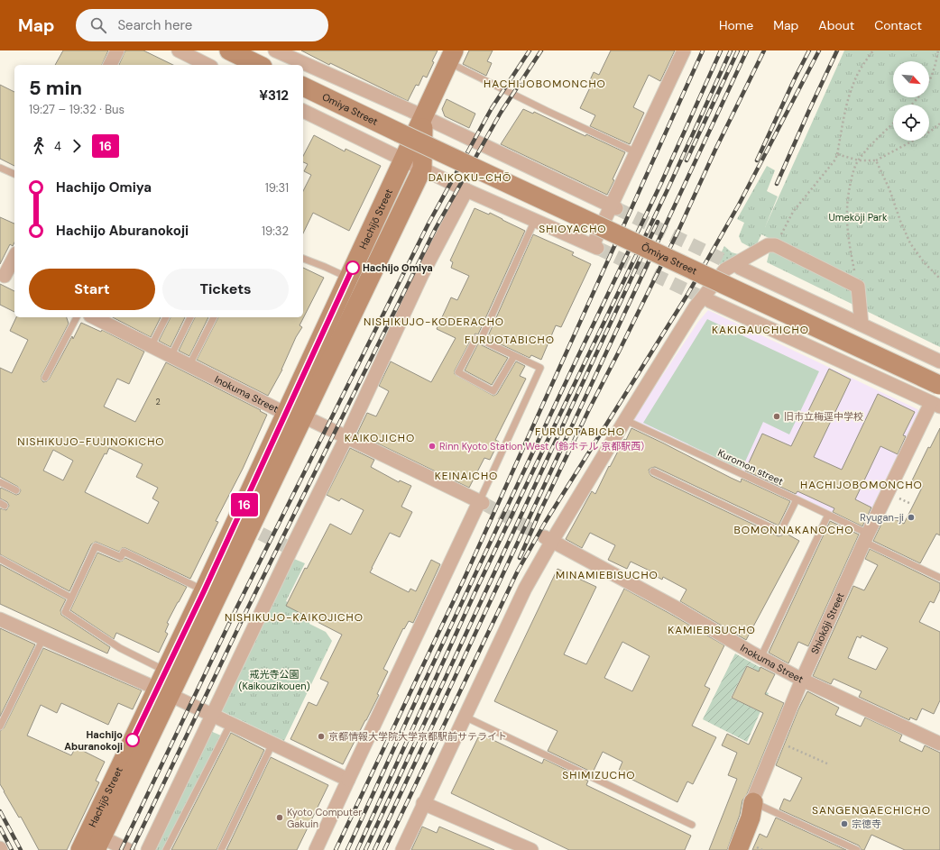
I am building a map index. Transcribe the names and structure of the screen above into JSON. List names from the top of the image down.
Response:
{
  "streets": {
    "street": [
      "Omiya Street",
      "Hachijō Street",
      "Ōmiya Street",
      "Inokuma Street",
      "Shiokōji Street"
    ],
    "lane": ["Kuromon street"]
  },
  "crossings": [
    ["Omiya Street", "Ōmiya Street"],
    ["Hachijō Street", "Inokuma Street"],
    ["Ōmiya Street", "Shiokōji Street"],
    ["Inokuma Street", "Shiokōji Street"],
    ["Kuromon street", "Shiokōji Street"]
  ],
  "districts": [
    "HACHIJOBOMONCHO",
    "DAIKOKU-CHŌ",
    "SHIOYACHO",
    "NISHIKUJO-KODERACHO",
    "KAKIGAUCHICHO",
    "FURUOTABICHO",
    "FURUOTABICHO",
    "KAIKOJICHO",
    "NISHIKUJO-FUJINOKICHO",
    "KEINAICHO",
    "HACHIJOBOMONCHO",
    "BOMONNAKANOCHO",
    "MINAMIEBISUCHO",
    "NISHIKUJO-KAIKOJICHO",
    "KAMIEBISUCHO",
    "SHIMIZUCHO",
    "SANGENGAECHICHO"
  ],
  "parks": ["Umekōji Park", "戒光寺公園 (Kaikouzikouen)"],
  "places": [
    "Hachijo Omiya",
    "旧市立梅逕中学校",
    "Rinn Kyoto Station West（鈴ホテル 京都駅西）",
    "Ryugan-ji",
    "京都情報大学院大学京都駅前サテライト",
    "Hachijo Aburanokoji",
    "Kyoto Computer Gakuin",
    "宗徳寺"
  ],
  "lines": ["bus line 16"],
  "house_numbers": ["2"],
  "north": "bottom right",
  "page": {
    "header": "Map",
    "search": "Search here",
    "nav": [
      "Home",
      "Map",
      "About",
      "Contact"
    ],
    "on_map": "16",
    "heading": ["5 min", "19:27 – 19:32 · Bus", "¥312"],
    "legs": ["4", "16"],
    "list": [
      {
        "name": "Hachijo Omiya",
        "value": "19:31"
      },
      {
        "name": "Hachijo Aburanokoji",
        "value": "19:32"
      }
    ],
    "buttons": ["Start", "Tickets"]
  }
}
